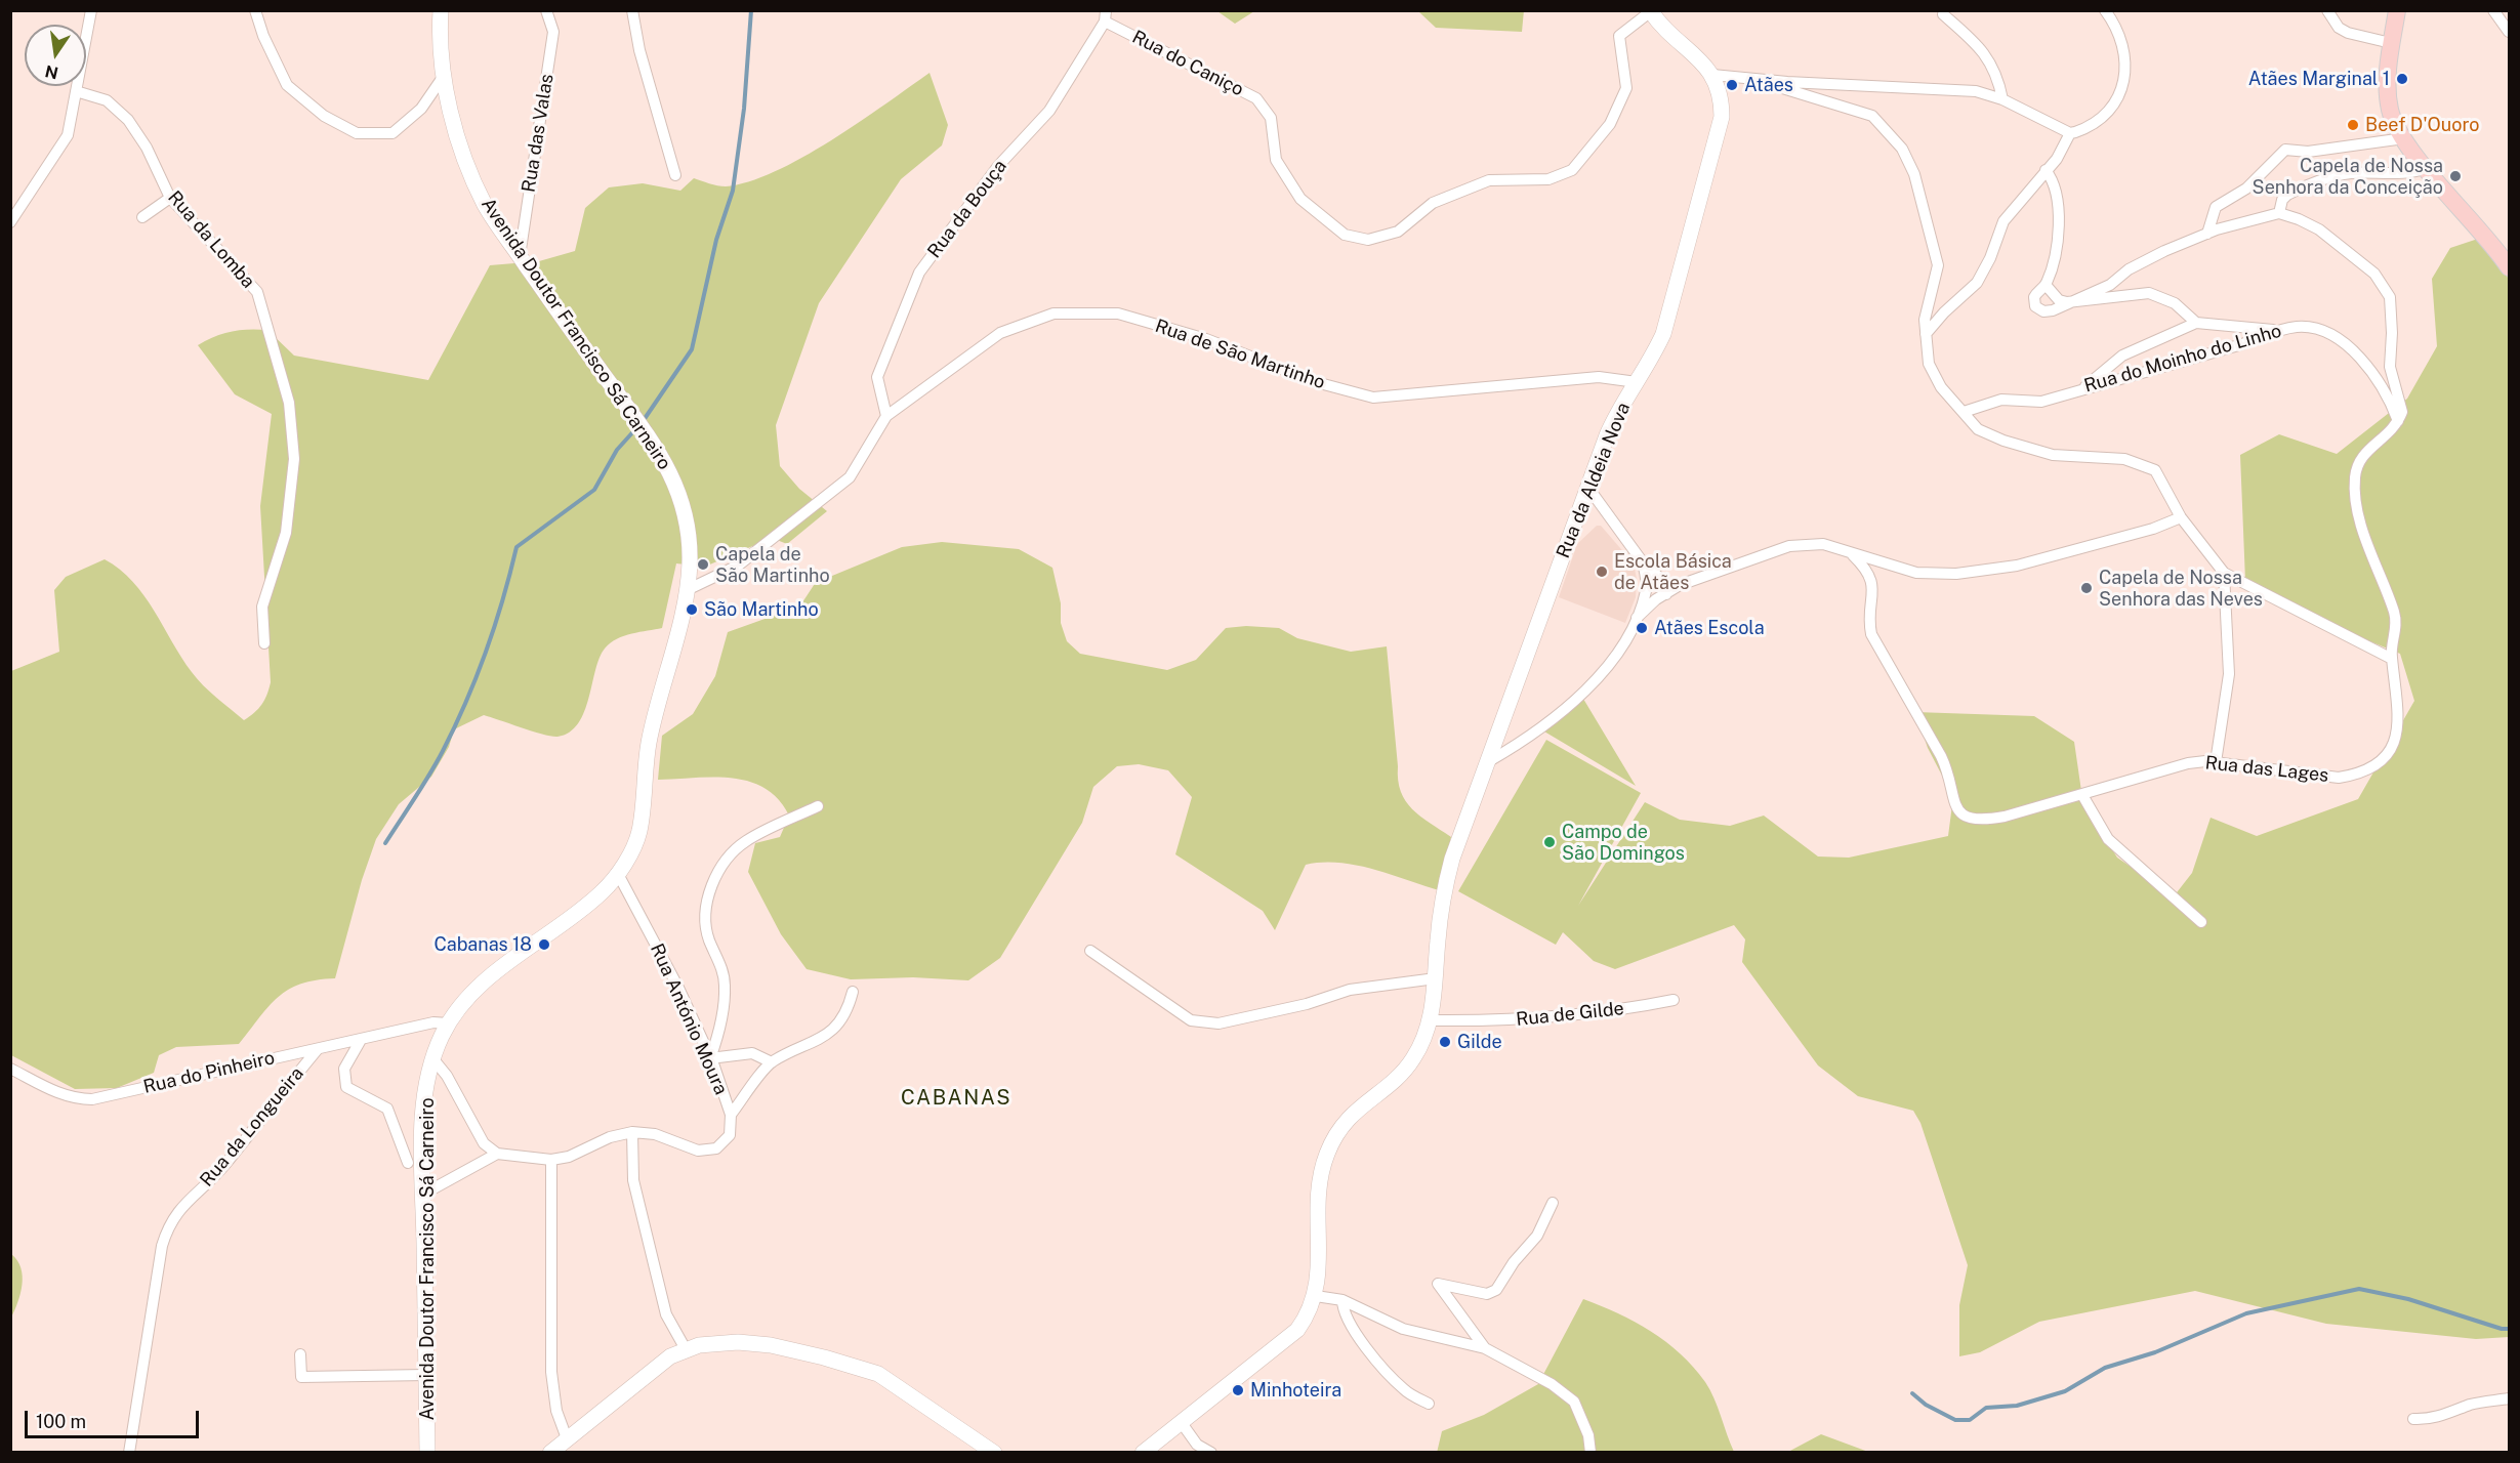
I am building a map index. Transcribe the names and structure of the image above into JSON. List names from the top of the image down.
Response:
{
  "streets": {
    "street": [
      "Rua do Caniço",
      "Rua das Valas",
      "Rua da Bouça",
      "Rua da Lomba",
      "Avenida Doutor Francisco Sá Carneiro",
      "Rua de São Martinho",
      "Rua do Moinho do Linho",
      "Rua da Aldeia Nova",
      "Rua das Lages",
      "Rua de Gilde",
      "Rua António Moura",
      "Rua do Pinheiro",
      "Rua da Longueira"
    ]
  },
  "crossings": [
    ["Rua do Caniço", "Rua da Bouça"],
    ["Rua do Caniço", "Rua da Aldeia Nova"],
    ["Rua das Valas", "Avenida Doutor Francisco Sá Carneiro"],
    ["Rua da Bouça", "Rua de São Martinho"],
    ["Avenida Doutor Francisco Sá Carneiro", "Rua de São Martinho"],
    ["Avenida Doutor Francisco Sá Carneiro", "Rua António Moura"],
    ["Avenida Doutor Francisco Sá Carneiro", "Rua do Pinheiro"],
    ["Rua de São Martinho", "Rua da Aldeia Nova"],
    ["Rua do Moinho do Linho", "Rua das Lages"],
    ["Rua da Aldeia Nova", "Rua de Gilde"],
    ["Rua do Pinheiro", "Rua da Longueira"]
  ],
  "districts": ["CABANAS"],
  "places": [
    "Atães Marginal 1",
    "Atães",
    "Beef D'Ouoro",
    "Capela de Nossa Senhora da Conceição",
    "Capela de São Martinho",
    "Escola Básica de Atães",
    "Capela de Nossa Senhora das Neves",
    "São Martinho",
    "Atães Escola",
    "Campo de São Domingos",
    "Cabanas 18",
    "Gilde",
    "Minhoteira"
  ],
  "scale_bar": "100 m",
  "north": "bottom"
}
